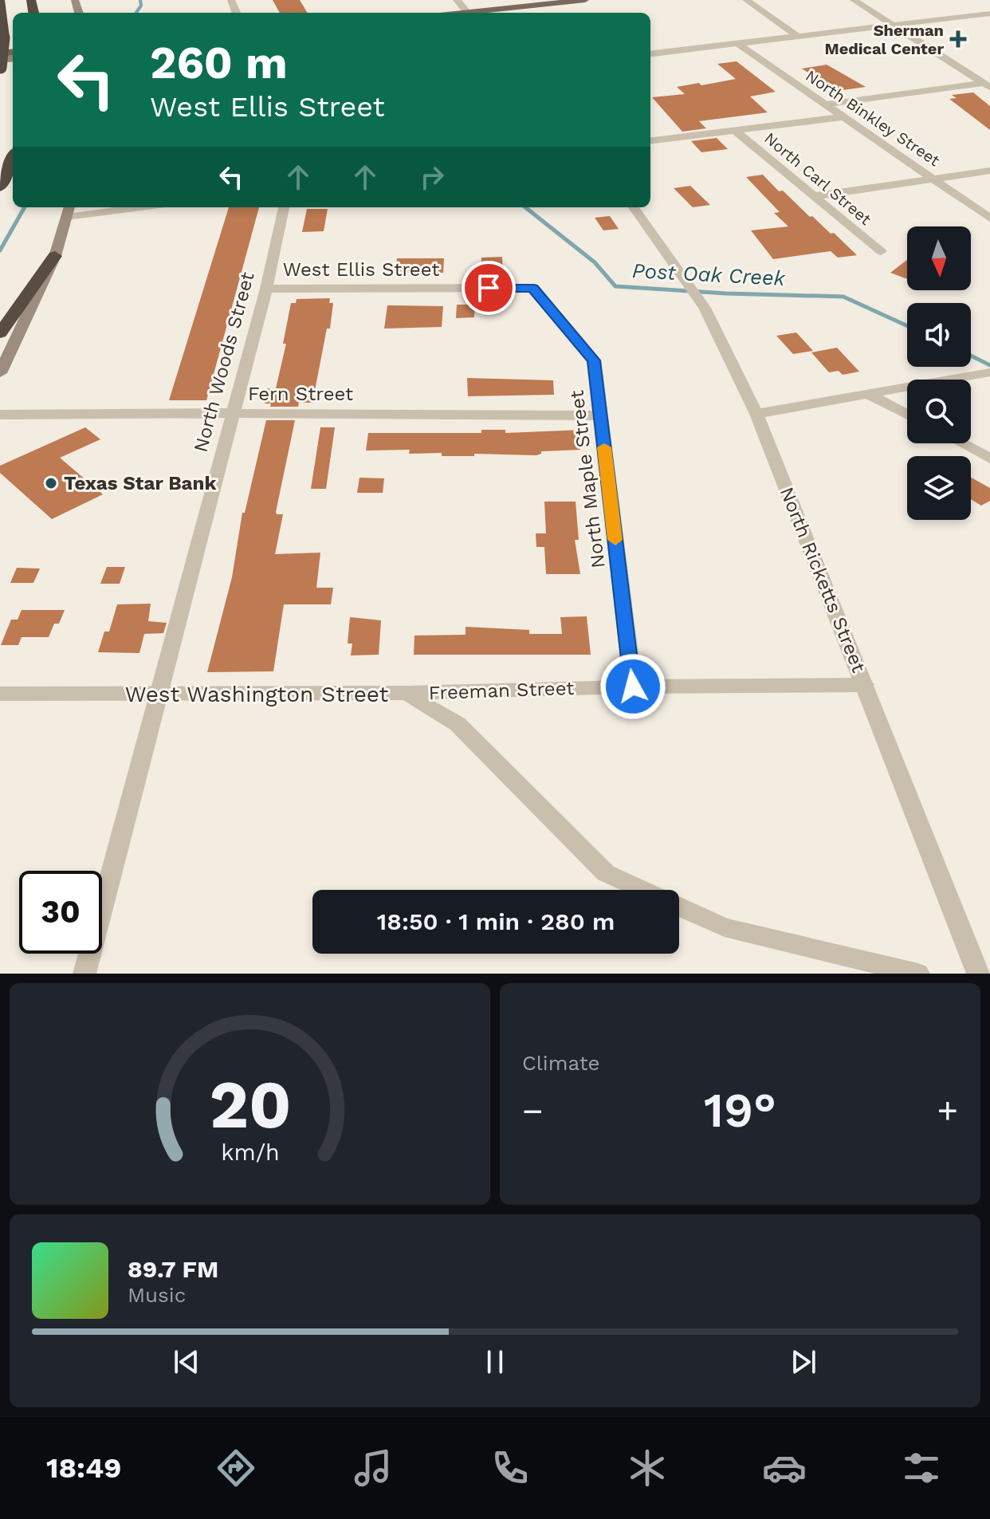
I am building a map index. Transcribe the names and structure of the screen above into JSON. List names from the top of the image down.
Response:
{
  "streets": {
    "street": [
      "North Binkley Street",
      "North Carl Street",
      "West Ellis Street",
      "North Woods Street",
      "Fern Street",
      "North Maple Street",
      "North Ricketts Street",
      "Freeman Street",
      "West Washington Street"
    ]
  },
  "crossings": [
    ["West Ellis Street", "North Woods Street"],
    ["West Ellis Street", "North Maple Street"],
    ["North Woods Street", "Fern Street"],
    ["North Woods Street", "West Washington Street"],
    ["Fern Street", "North Maple Street"],
    ["North Maple Street", "Freeman Street"],
    ["North Ricketts Street", "Freeman Street"],
    ["Freeman Street", "West Washington Street"]
  ],
  "water": ["Post Oak Creek"],
  "places": {
    "health": ["Sherman Medical Center"],
    "other": ["Texas Star Bank"]
  },
  "north": "bottom",
  "page": {
    "turn": ["260 m", "West Ellis Street"],
    "limit": "30",
    "trip": "18:50 · 1 min · 280 m",
    "tile": "Climate",
    "heat": ["−", "19°", "+"],
    "song": ["89.7 FM", "Music"],
    "tabs": "18:49",
    "gauge": ["20", "km/h"]
  }
}
